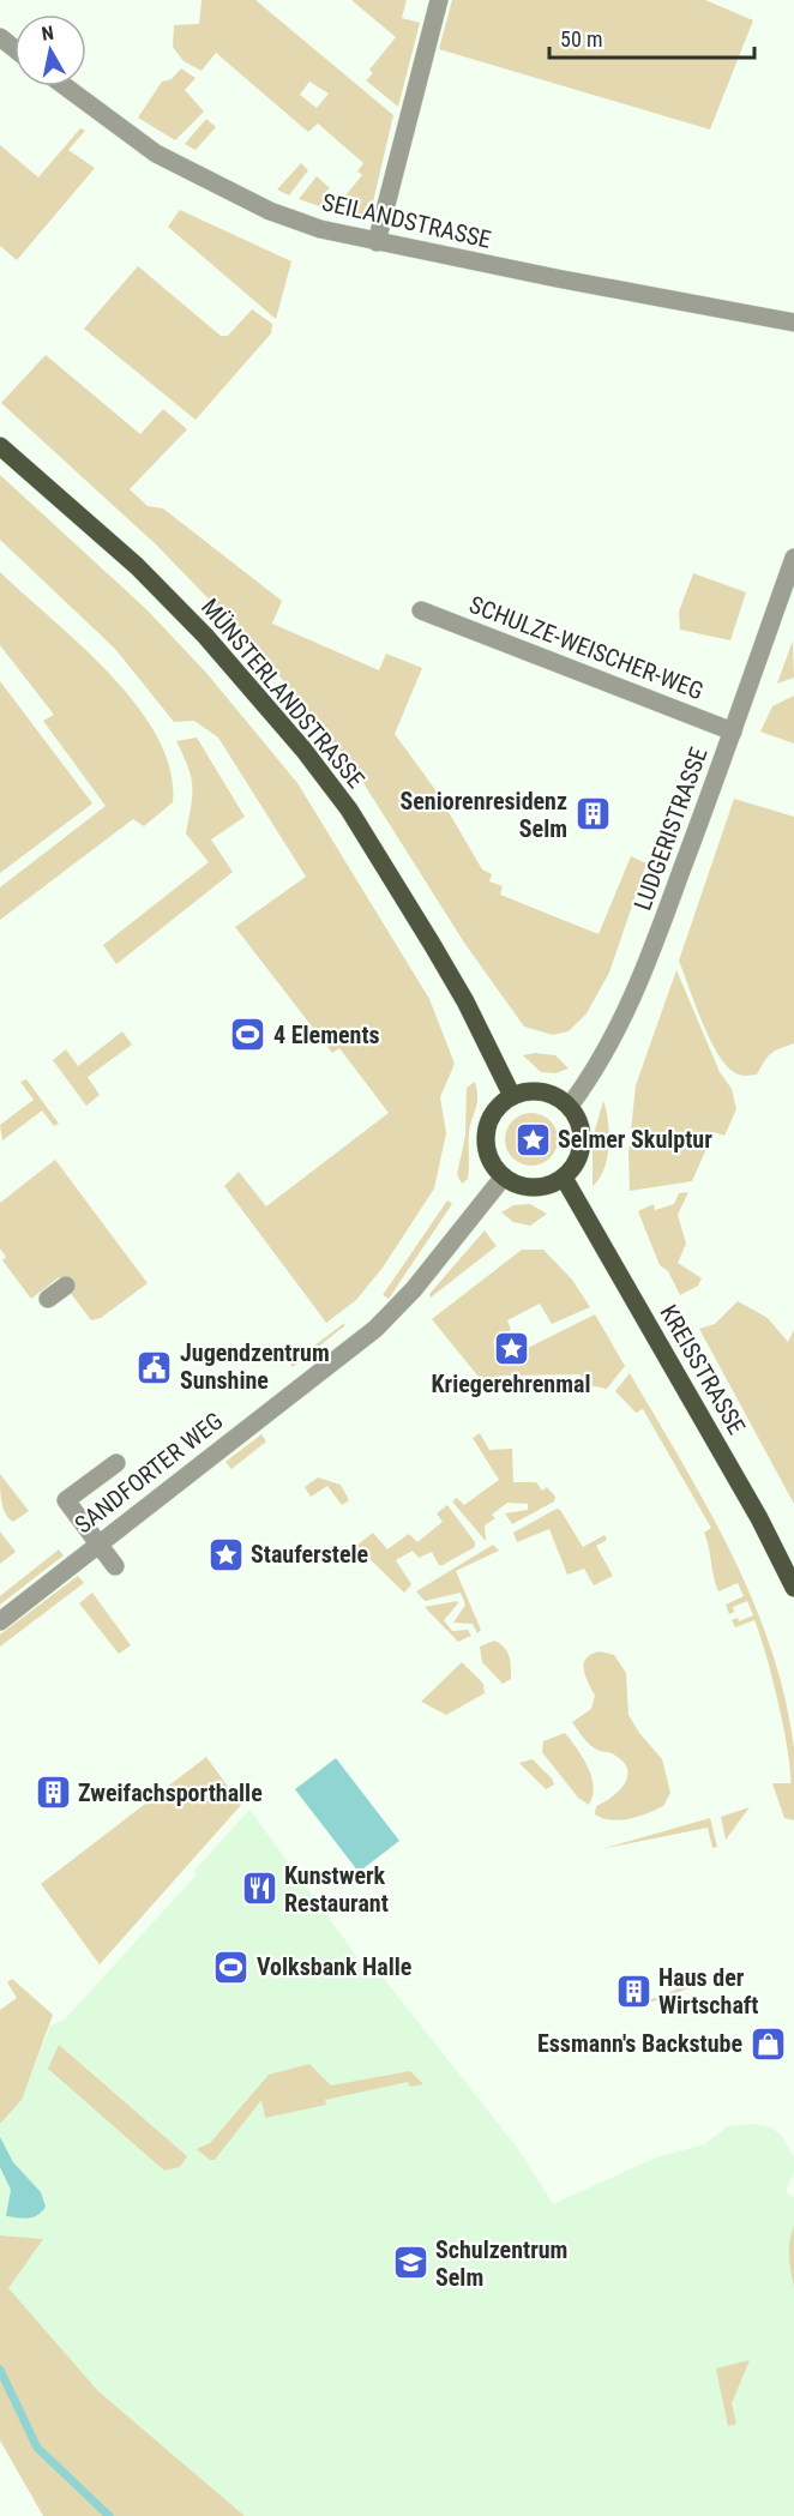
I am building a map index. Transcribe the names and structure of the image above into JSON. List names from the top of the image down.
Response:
{
  "streets": {
    "main road": ["MÜNSTERLANDSTRASSE", "KREISSTRASSE"],
    "street": [
      "SEILANDSTRASSE",
      "SCHULZE-WEISCHER-WEG",
      "LUDGERISTRASSE",
      "SANDFORTER WEG"
    ]
  },
  "crossings": [
    ["SCHULZE-WEISCHER-WEG", "LUDGERISTRASSE"],
    ["MÜNSTERLANDSTRASSE", "LUDGERISTRASSE"],
    ["MÜNSTERLANDSTRASSE", "KREISSTRASSE"],
    ["MÜNSTERLANDSTRASSE", "SANDFORTER WEG"],
    ["LUDGERISTRASSE", "KREISSTRASSE"],
    ["LUDGERISTRASSE", "SANDFORTER WEG"],
    ["KREISSTRASSE", "SANDFORTER WEG"]
  ],
  "places": {
    "building": ["Seniorenresidenz Selm", "Zweifachsporthalle", "Haus der Wirtschaft"],
    "sports": ["4 Elements", "Volksbank Halle"],
    "place": ["Selmer Skulptur", "Kriegerehrenmal", "Stauferstele"],
    "public building": ["Jugendzentrum Sunshine"],
    "restaurant": ["Kunstwerk Restaurant"],
    "shop": ["Essmann's Backstube"],
    "school or university": ["Schulzentrum Selm"]
  },
  "scale_bar": "50 m",
  "north": "top"
}
